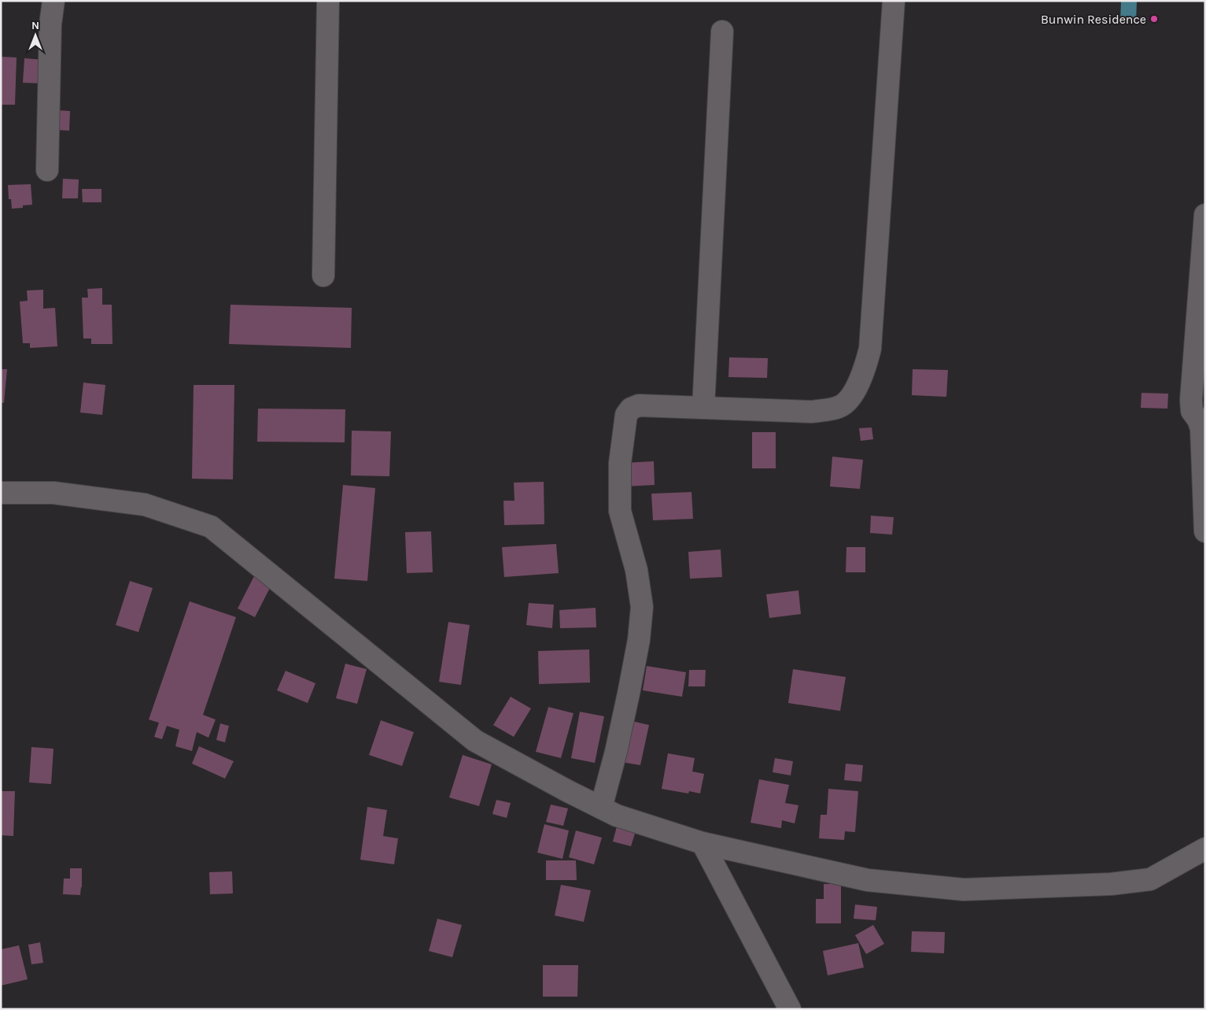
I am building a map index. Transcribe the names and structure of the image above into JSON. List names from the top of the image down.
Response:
{
  "places": ["Bunwin Residence"],
  "north": "top"
}
